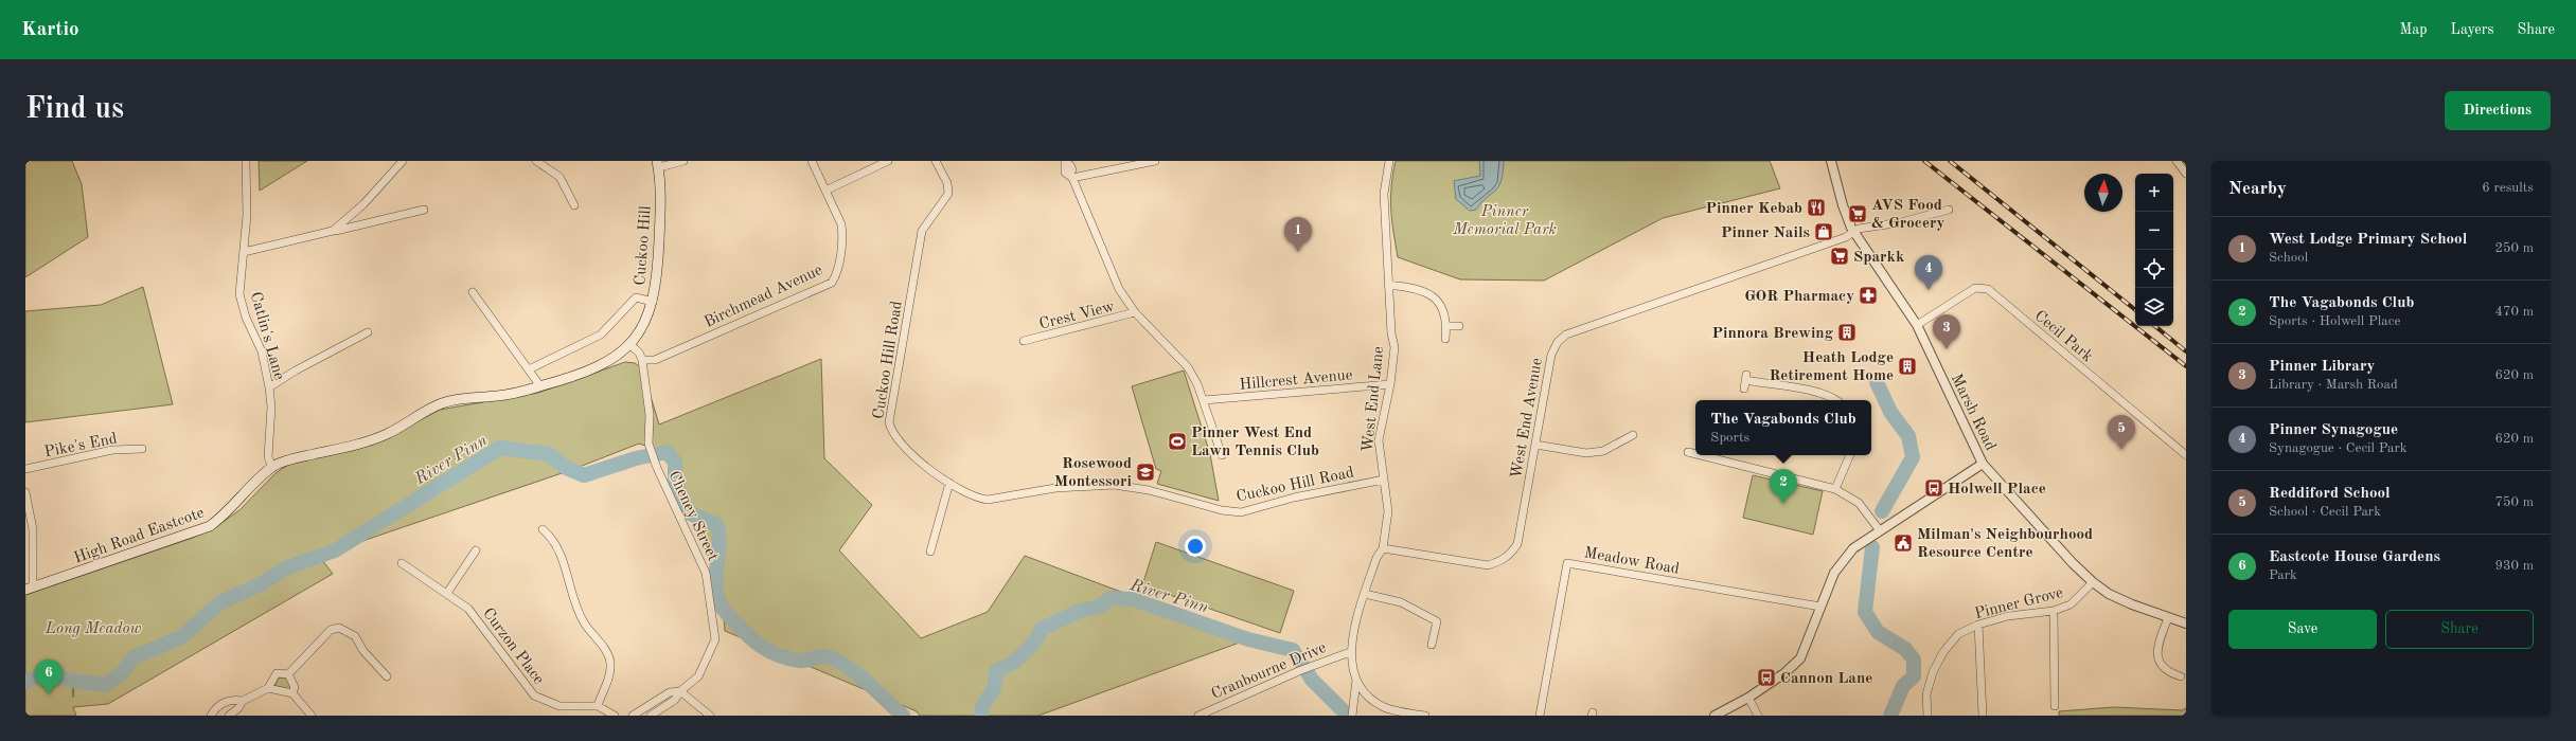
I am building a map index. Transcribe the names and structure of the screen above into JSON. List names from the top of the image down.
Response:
{
  "streets": {
    "main road": ["Cuckoo Hill", "High Road Eastcote"],
    "street": [
      "Birchmead Avenue",
      "Crest View",
      "Catlin's Lane",
      "Cecil Park",
      "Cuckoo Hill Road",
      "Hillcrest Avenue",
      "West End Lane",
      "Marsh Road",
      "West End Avenue",
      "Pike's End",
      "Cheney Street",
      "Meadow Road",
      "Pinner Grove",
      "Curzon Place",
      "Cranbourne Drive"
    ]
  },
  "crossings": [
    ["Cuckoo Hill", "High Road Eastcote"],
    ["Birchmead Avenue", "Cheney Street"],
    ["Catlin's Lane", "High Road Eastcote"],
    ["Cecil Park", "Marsh Road"],
    ["Cuckoo Hill Road", "West End Lane"],
    ["Hillcrest Avenue", "West End Lane"],
    ["West End Lane", "West End Avenue"],
    ["West End Lane", "Cranbourne Drive"],
    ["Marsh Road", "West End Avenue"],
    ["Marsh Road", "Pinner Grove"]
  ],
  "water": ["River Pinn"],
  "parks": ["Pinner Memorial Park", "Long Meadow"],
  "places": {
    "restaurant": ["Pinner Kebab"],
    "supermarket": ["AVS Food & Grocery", "Sparkk"],
    "shop": ["Pinner Nails"],
    "pharmacy": ["GOR Pharmacy"],
    "building": ["Pinnora Brewing", "Heath Lodge Retirement Home"],
    "sports": ["Pinner West End Lawn Tennis Club"],
    "school or university": ["Rosewood Montessori"],
    "bus stop": ["Holwell Place", "Cannon Lane"],
    "public building": ["Milman's Neighbourhood Resource Centre"]
  },
  "north": "top",
  "page": {
    "header": "Kartio",
    "nav": ["Map", "Layers", "Share"],
    "buttons": [
      "Directions",
      ["Save", "Share"]
    ],
    "title": "Find us",
    "heading": ["Nearby", "6 results"],
    "map_buttons": ["+", "−"],
    "list": [
      {
        "mark": "1",
        "name": "West Lodge Primary School",
        "note": "School",
        "value": "250 m"
      },
      {
        "mark": "2",
        "name": "The Vagabonds Club",
        "note": "Sports · Holwell Place",
        "value": "470 m"
      },
      {
        "mark": "3",
        "name": "Pinner Library",
        "note": "Library · Marsh Road",
        "value": "620 m"
      },
      {
        "mark": "4",
        "name": "Pinner Synagogue",
        "note": "Synagogue · Cecil Park",
        "value": "620 m"
      },
      {
        "mark": "5",
        "name": "Reddiford School",
        "note": "School · Cecil Park",
        "value": "750 m"
      },
      {
        "mark": "6",
        "name": "Eastcote House Gardens",
        "note": "Park",
        "value": "930 m"
      }
    ],
    "pins": [
      "1",
      "4",
      "3",
      "5",
      "2",
      "6"
    ],
    "popup": ["The Vagabonds Club", "Sports"]
  }
}
